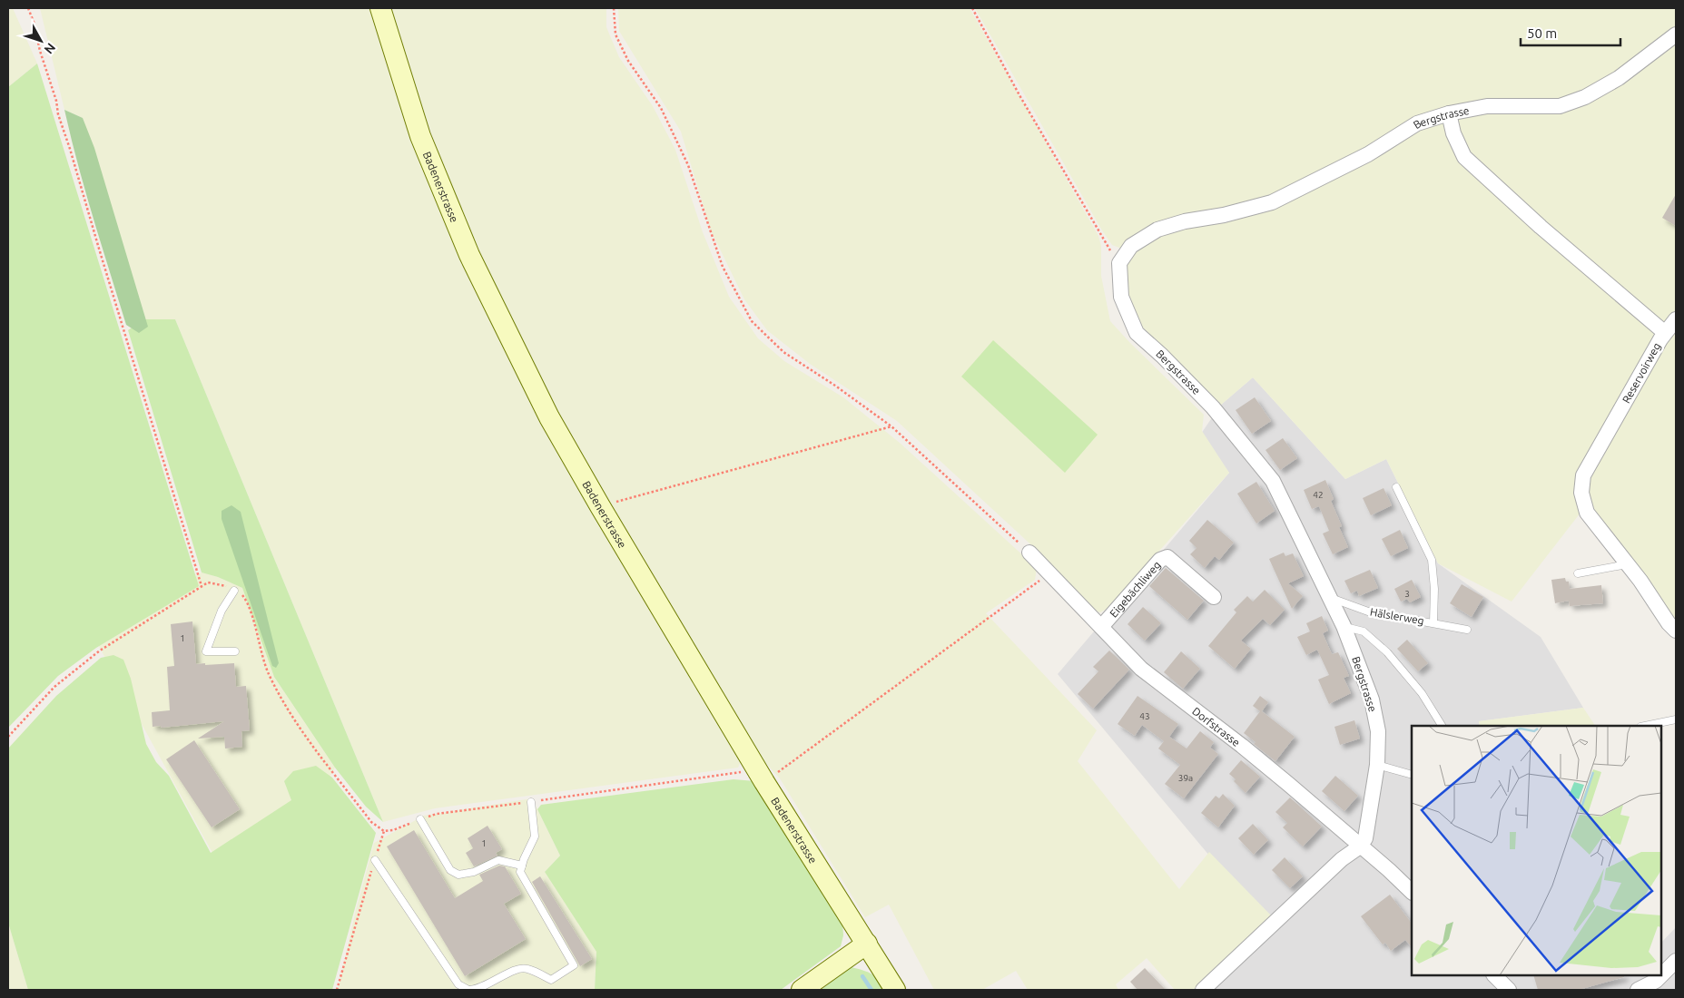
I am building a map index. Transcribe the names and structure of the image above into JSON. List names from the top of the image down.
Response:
{
  "streets": {
    "street": [
      "Bergstrasse",
      "Badenerstrasse",
      "Reservoirweg",
      "Eigebächliweg",
      "Dorfstrasse"
    ],
    "lane": ["Hälslerweg"]
  },
  "crossings": [
    ["Bergstrasse", "Reservoirweg"],
    ["Bergstrasse", "Hälslerweg"],
    ["Bergstrasse", "Dorfstrasse"],
    ["Eigebächliweg", "Dorfstrasse"]
  ],
  "house_numbers": [
    "42",
    "3",
    "1",
    "43",
    "39a",
    "1"
  ],
  "scale_bar": "50 m",
  "north": "bottom right"
}
